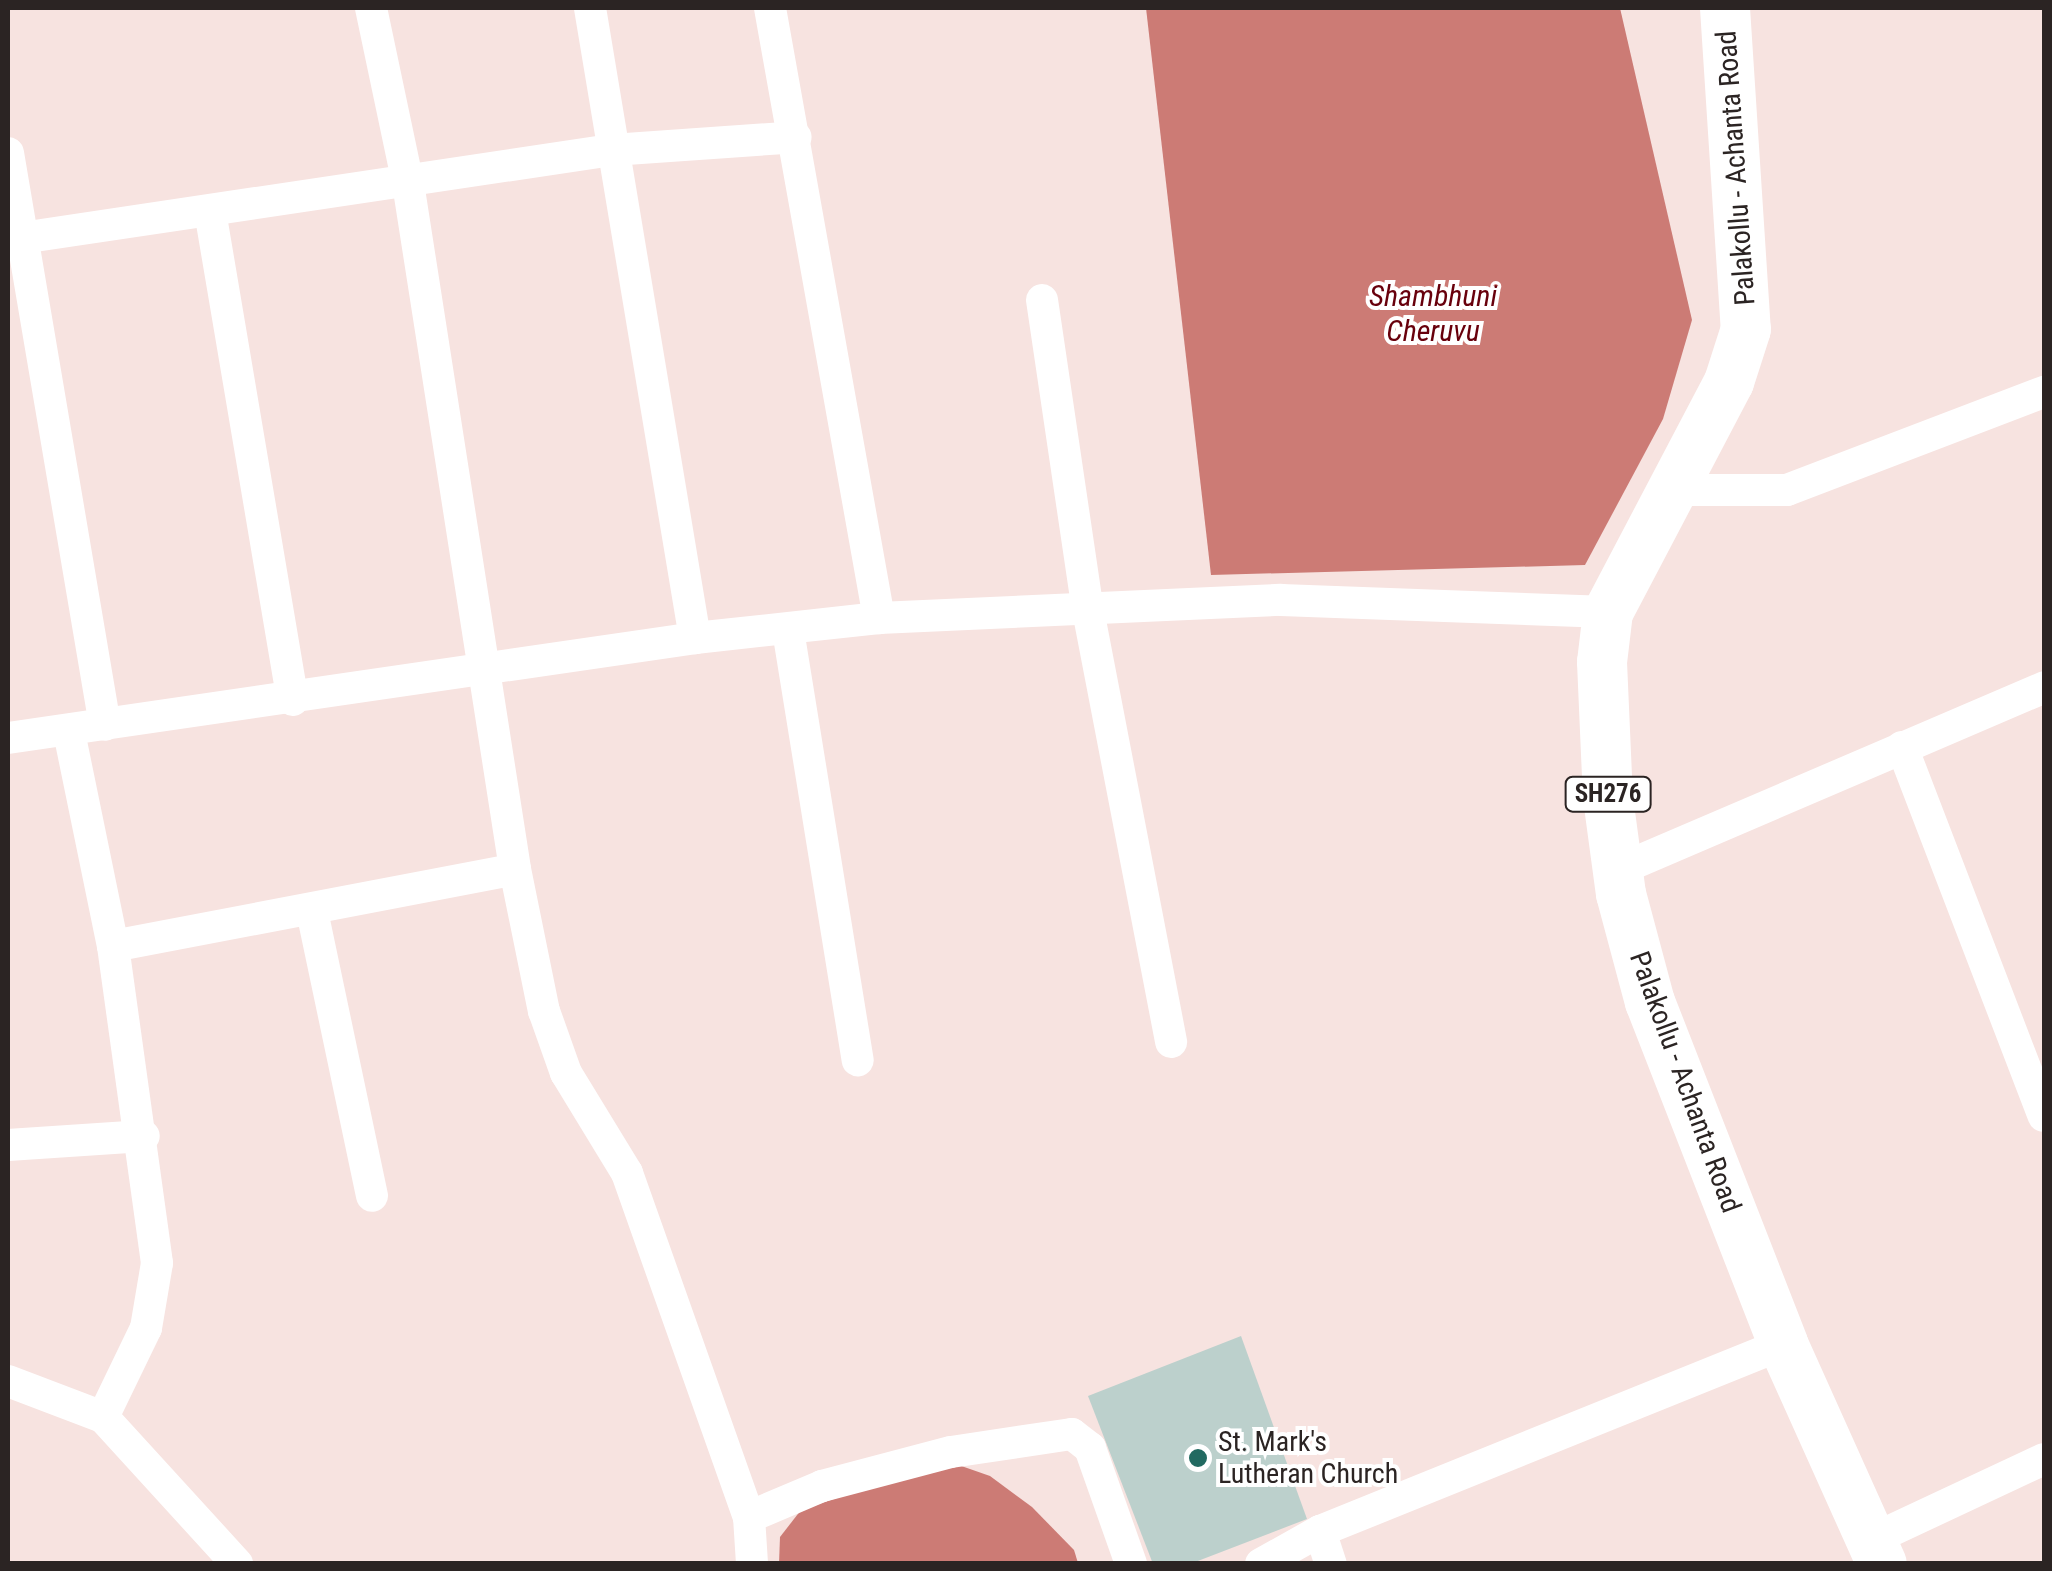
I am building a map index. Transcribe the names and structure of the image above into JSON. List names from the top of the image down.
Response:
{
  "streets": {
    "main road": ["Palakollu - Achanta Road", "SH276"]
  },
  "water": ["Shambhuni Cheruvu"],
  "places": ["St. Mark's Lutheran Church"]
}
